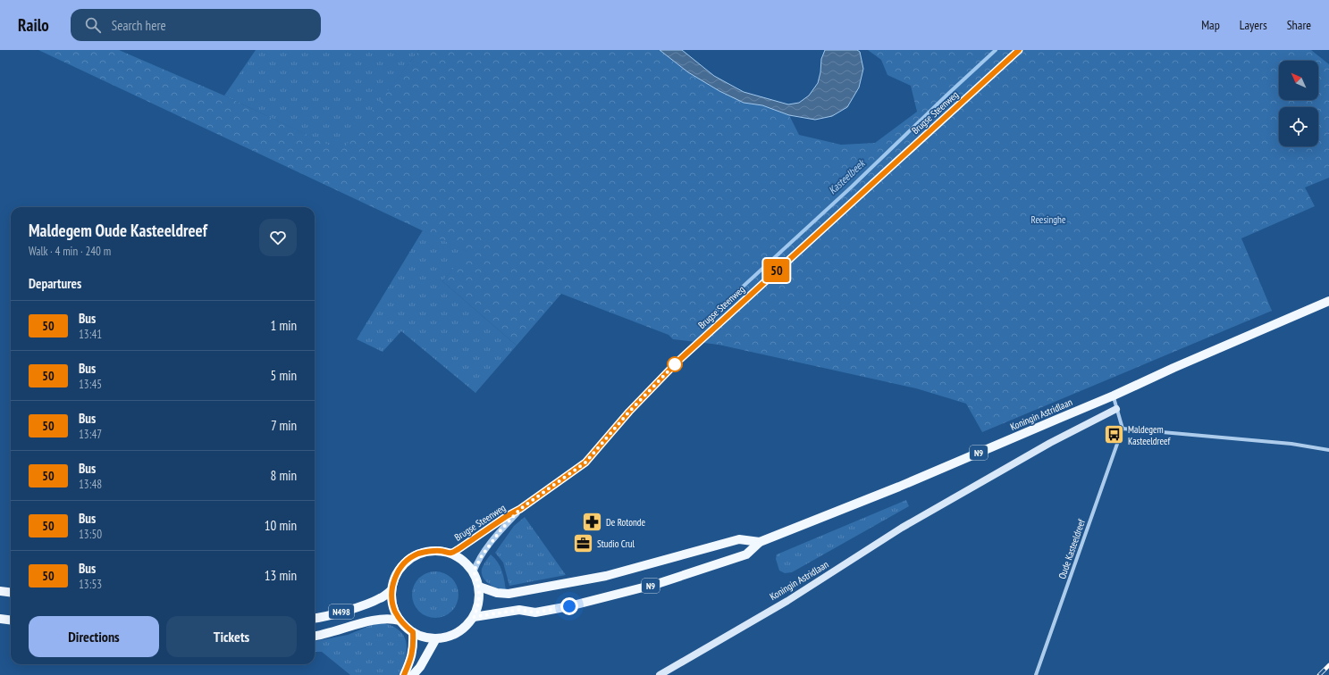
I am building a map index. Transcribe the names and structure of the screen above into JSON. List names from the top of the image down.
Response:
{
  "streets": {
    "main road": [
      "Brugse Steenweg",
      "Koningin Astridlaan",
      "N9",
      "N498"
    ],
    "street": ["Oude Kasteeldreef"]
  },
  "crossings": [
    ["Brugse Steenweg", "Koningin Astridlaan"],
    ["Brugse Steenweg", "N498"],
    ["Koningin Astridlaan", "N498"]
  ],
  "water": ["Kasteelbeek"],
  "parks": ["Reesinghe"],
  "places": {
    "bus stop": ["Maldegem Kasteeldreef"],
    "pharmacy": ["De Rotonde"],
    "office": ["Studio Crul"]
  },
  "lines": ["bus line 50"],
  "north": "top left",
  "page": {
    "header": "Railo",
    "search": "Search here",
    "nav": ["Map", "Layers", "Share"],
    "on_map": "50",
    "heading": [
      ["Maldegem Oude Kasteeldreef", "Walk · 4 min · 240 m"],
      "Departures"
    ],
    "list": [
      {
        "mark": "50",
        "name": "Bus",
        "note": "13:41",
        "value": "1 min"
      },
      {
        "mark": "50",
        "name": "Bus",
        "note": "13:45",
        "value": "5 min"
      },
      {
        "mark": "50",
        "name": "Bus",
        "note": "13:47",
        "value": "7 min"
      },
      {
        "mark": "50",
        "name": "Bus",
        "note": "13:48",
        "value": "8 min"
      },
      {
        "mark": "50",
        "name": "Bus",
        "note": "13:50",
        "value": "10 min"
      },
      {
        "mark": "50",
        "name": "Bus",
        "note": "13:53",
        "value": "13 min"
      }
    ],
    "buttons": ["Directions", "Tickets"]
  }
}
